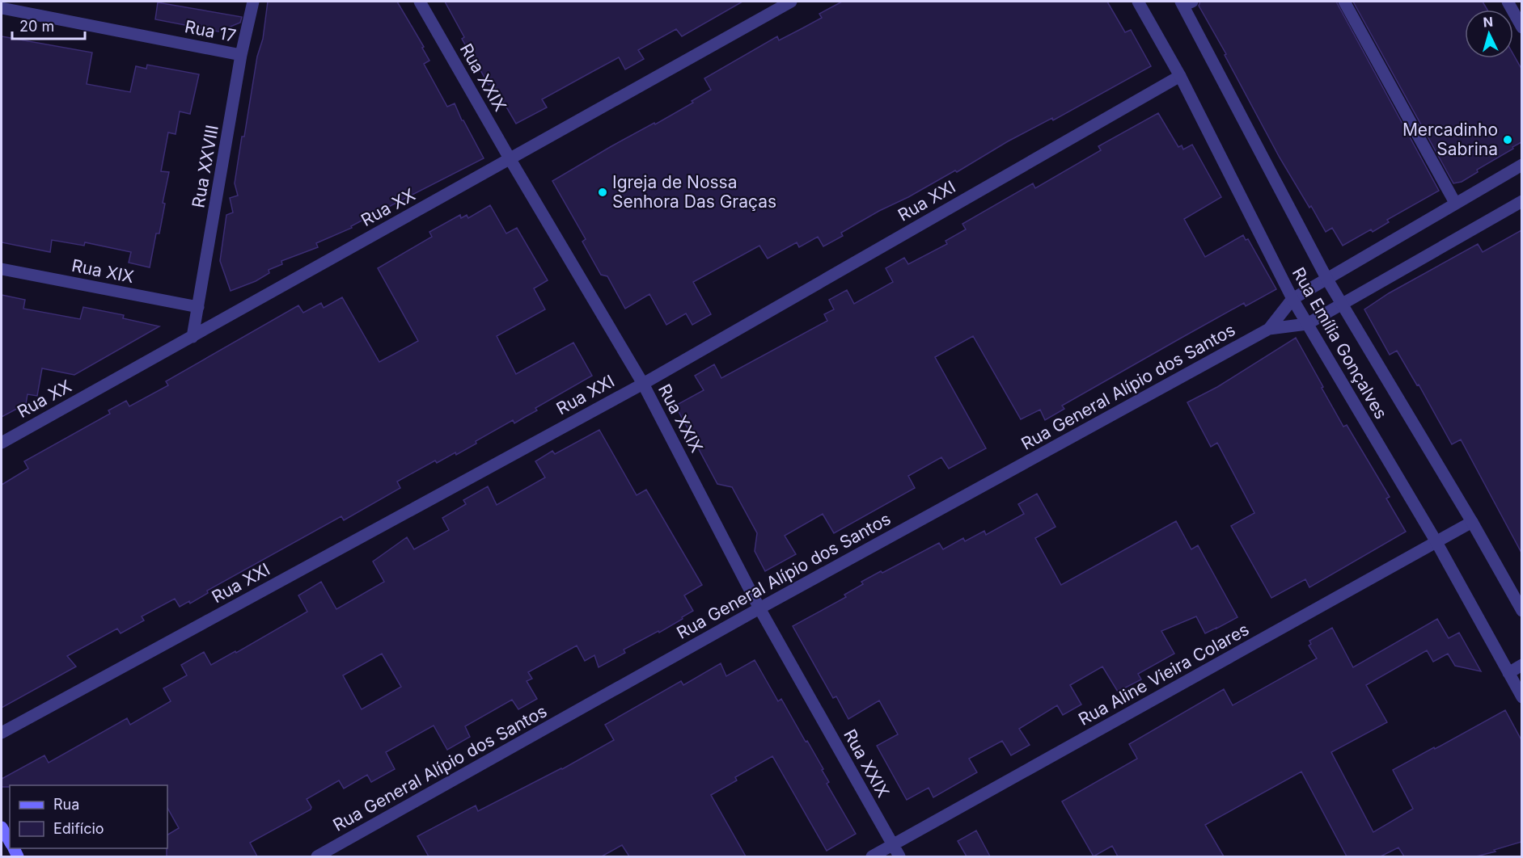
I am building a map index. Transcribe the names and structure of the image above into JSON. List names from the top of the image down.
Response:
{
  "streets": {
    "street": [
      "Rua 17",
      "Rua XXIX",
      "Rua XXVIII",
      "Rua XXI",
      "Rua XX",
      "Rua XIX",
      "Rua Emília Gonçalves",
      "Rua General Alípio dos Santos",
      "Rua Aline Vieira Colares"
    ]
  },
  "crossings": [
    ["Rua 17", "Rua XXVIII"],
    ["Rua XXIX", "Rua XXI"],
    ["Rua XXIX", "Rua XX"],
    ["Rua XXIX", "Rua General Alípio dos Santos"],
    ["Rua XXIX", "Rua Aline Vieira Colares"],
    ["Rua XXVIII", "Rua XX"],
    ["Rua XXVIII", "Rua XIX"],
    ["Rua XXI", "Rua Emília Gonçalves"],
    ["Rua Emília Gonçalves", "Rua General Alípio dos Santos"],
    ["Rua Emília Gonçalves", "Rua Aline Vieira Colares"]
  ],
  "places": ["Mercadinho Sabrina", "Igreja de Nossa Senhora Das Graças"],
  "legend": ["Rua", "Edifício"],
  "scale_bar": "20 m",
  "north": "top"
}
